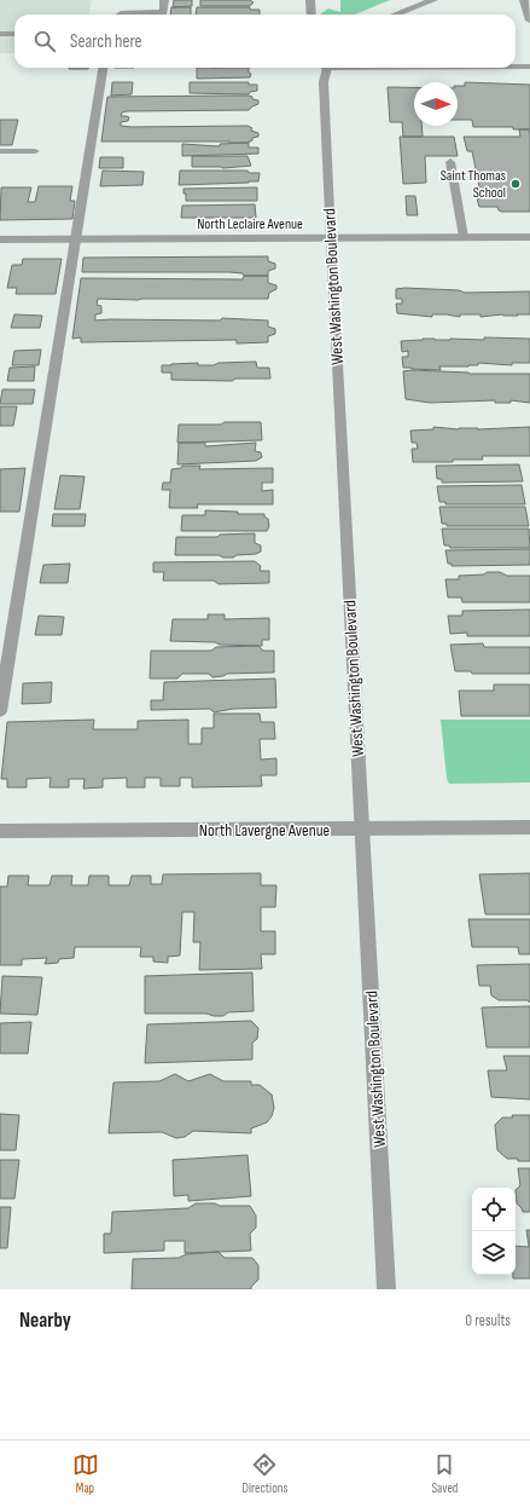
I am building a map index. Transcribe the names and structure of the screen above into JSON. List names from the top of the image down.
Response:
{
  "streets": {
    "street": ["North Leclaire Avenue", "West Washington Boulevard", "North Lavergne Avenue"]
  },
  "crossings": [
    ["North Leclaire Avenue", "West Washington Boulevard"],
    ["West Washington Boulevard", "North Lavergne Avenue"]
  ],
  "places": ["Saint Thomas School"],
  "north": "right",
  "page": {
    "search": "Search here",
    "heading": ["Nearby", "0 results"],
    "nav": ["Map", "Directions", "Saved"]
  }
}
